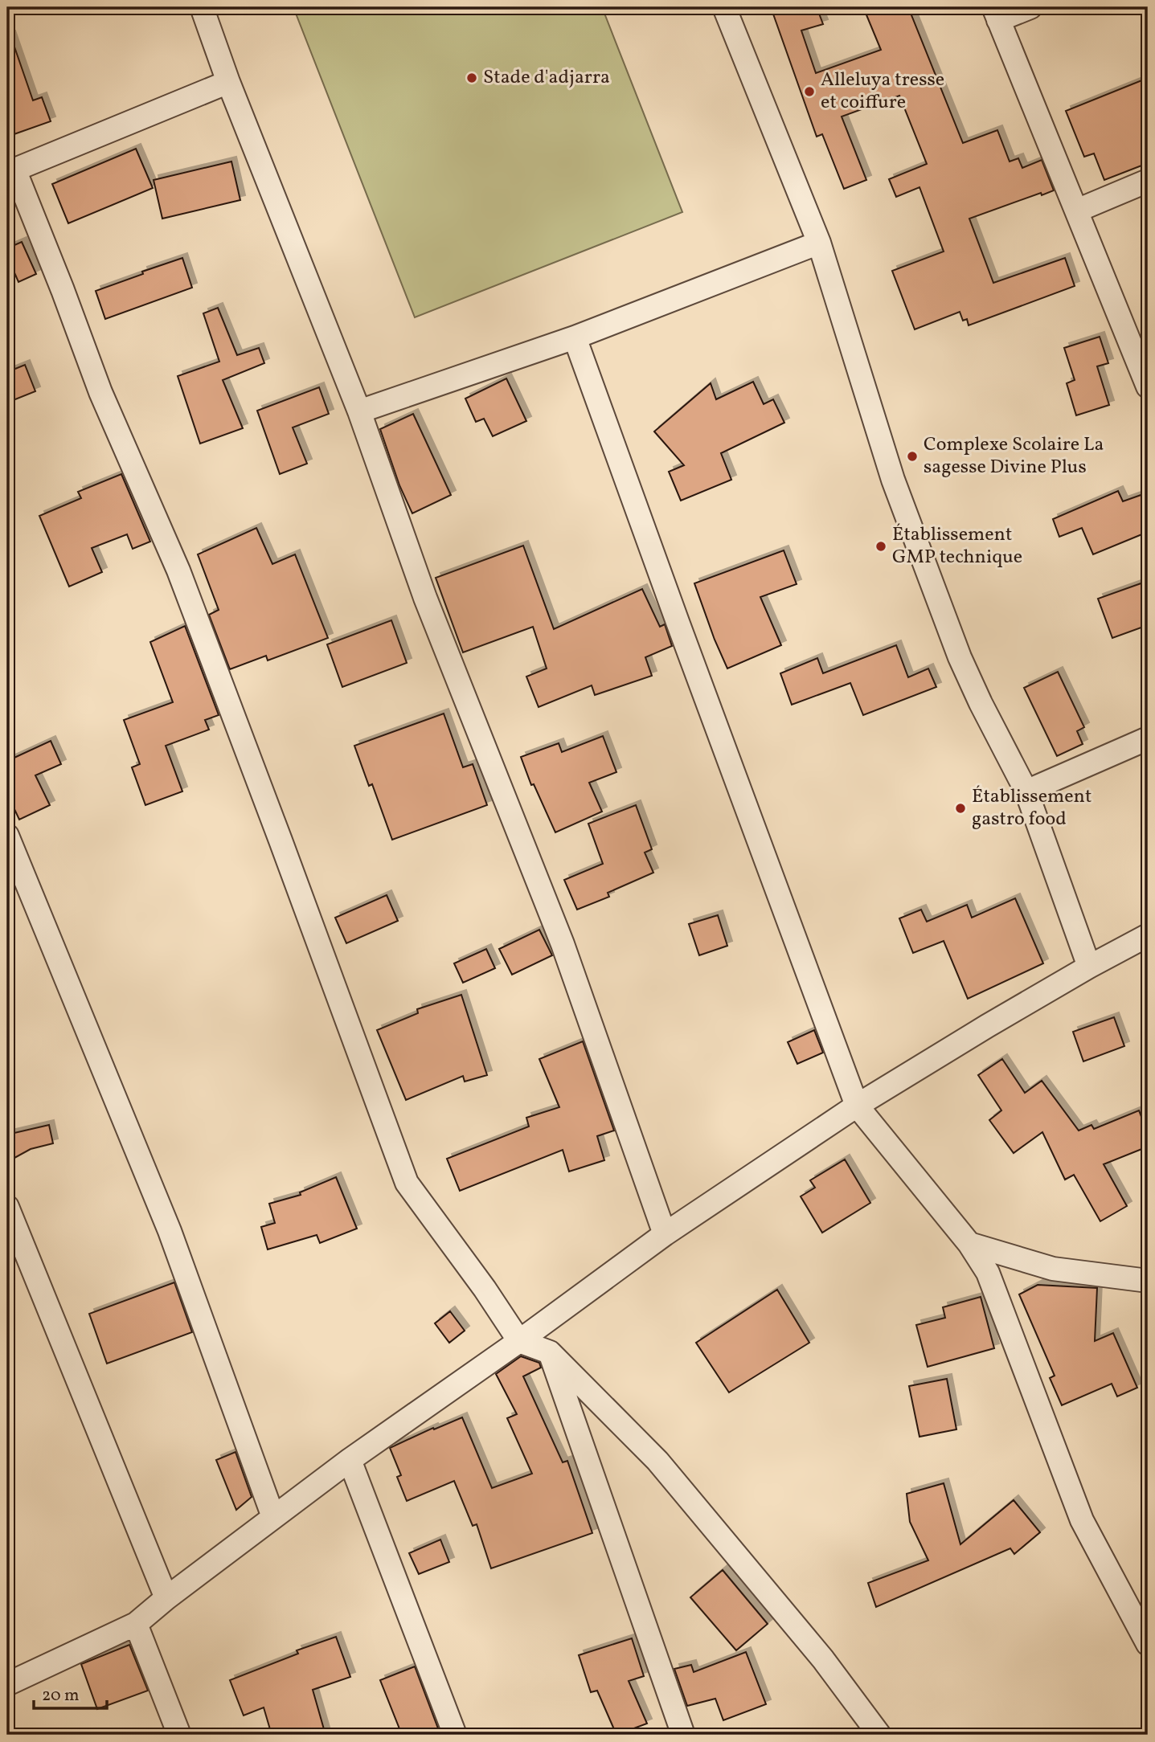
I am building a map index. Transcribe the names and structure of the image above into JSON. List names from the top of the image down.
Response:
{
  "places": [
    "Stade d'adjarra",
    "Alleluya tresse et coiffure",
    "Complexe Scolaire La sagesse Divine Plus",
    "Établissement GMP technique",
    "Établissement gastro food"
  ],
  "scale_bar": "20 m"
}
